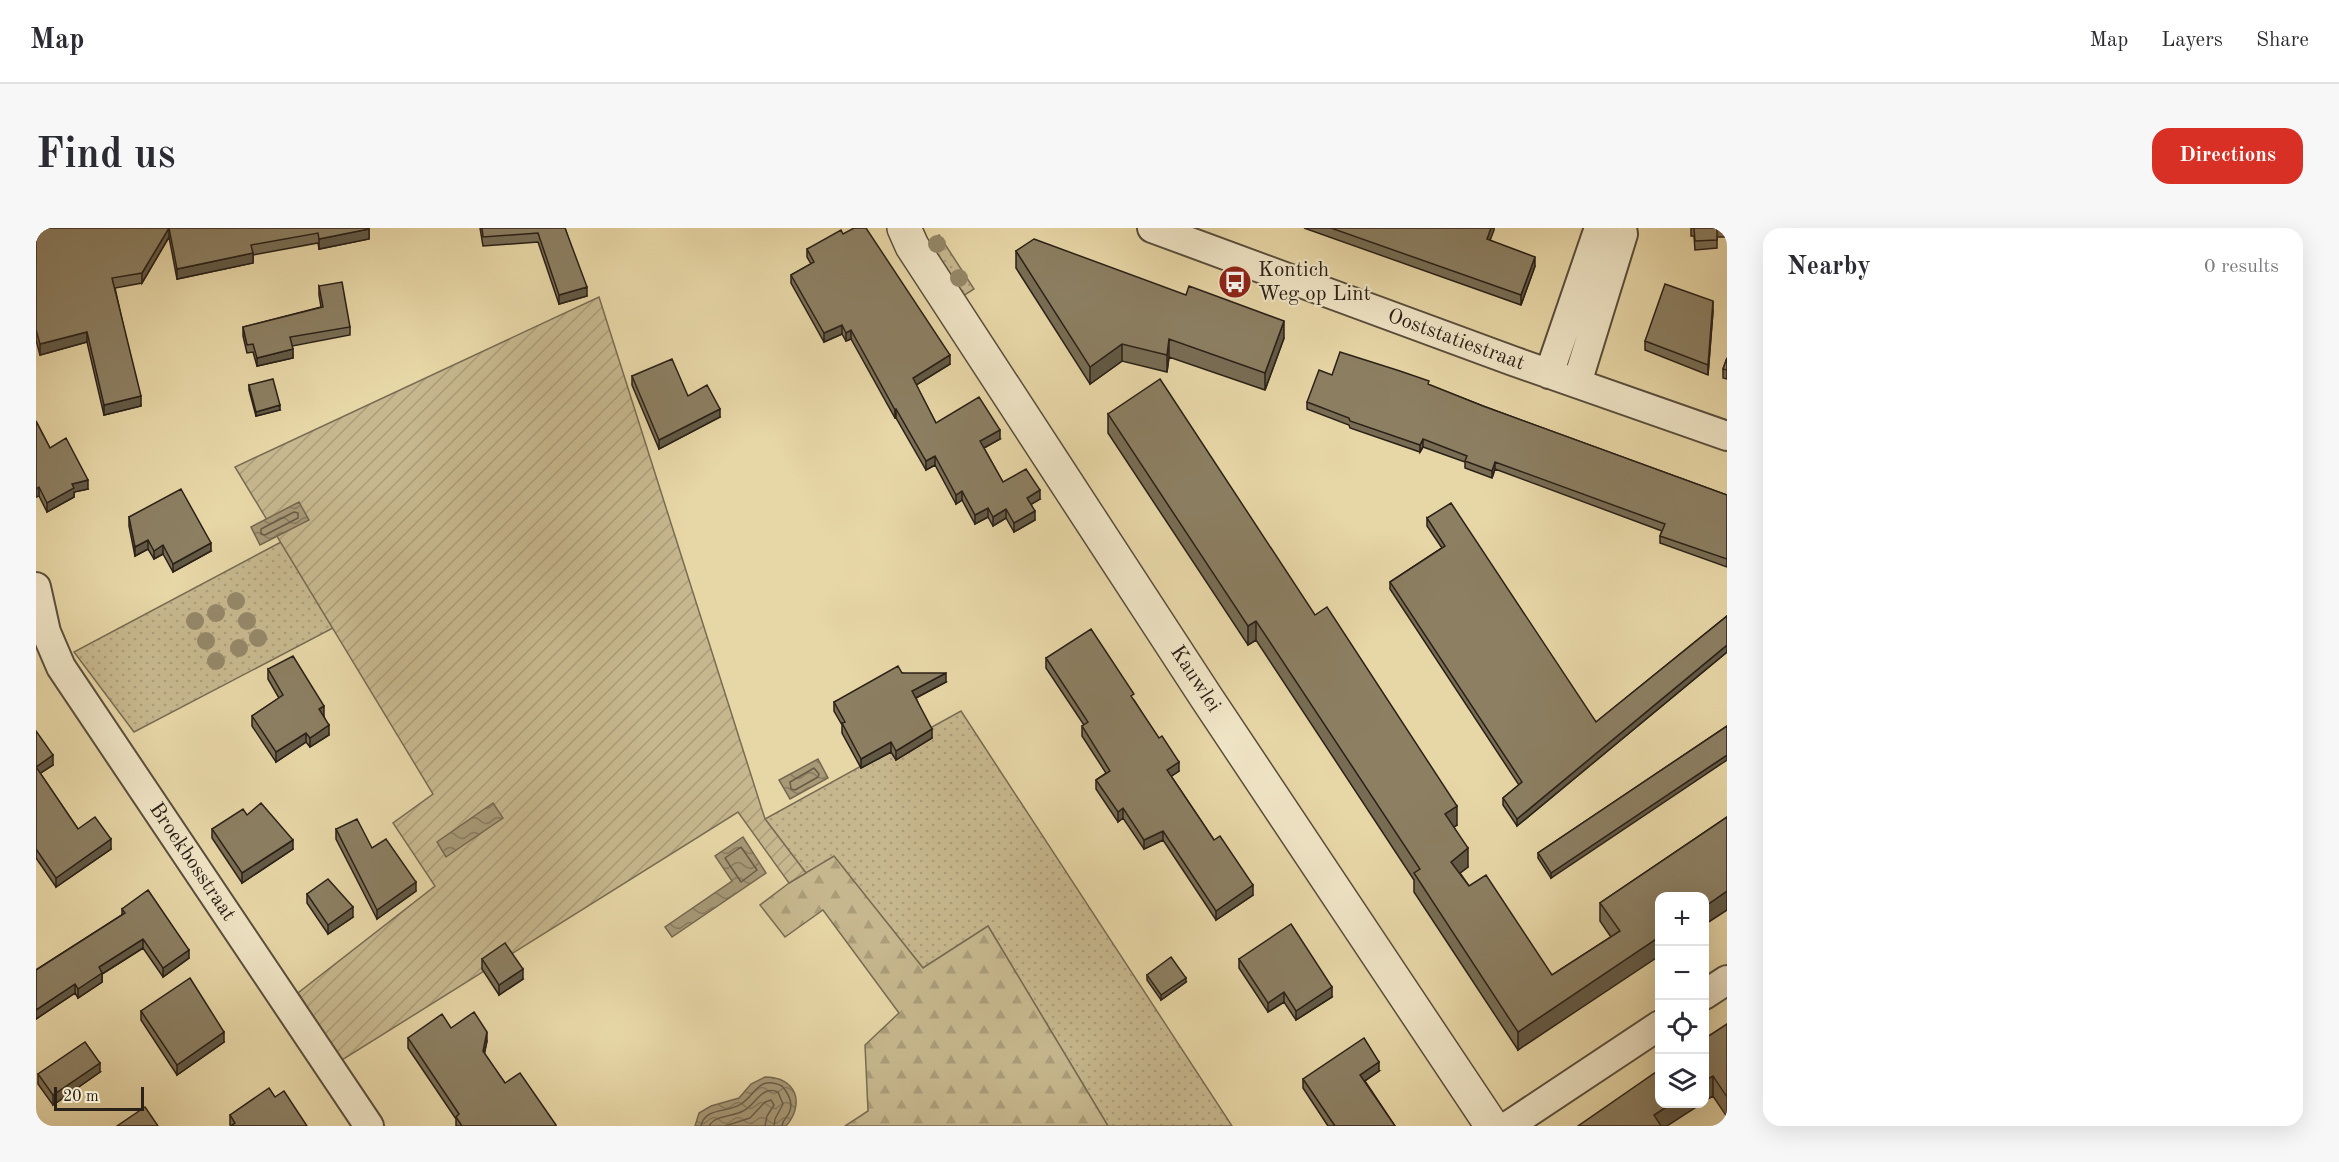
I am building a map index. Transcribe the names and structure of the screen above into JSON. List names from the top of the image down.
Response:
{
  "streets": {
    "street": ["Ooststatiestraat", "Kauwlei", "Broekbosstraat"]
  },
  "places": {
    "bus stop": ["Kontich Weg op Lint"]
  },
  "scale_bar": "20 m",
  "page": {
    "header": "Map",
    "nav": ["Map", "Layers", "Share"],
    "buttons": "Directions",
    "title": "Find us",
    "heading": ["Nearby", "0 results"],
    "map_buttons": ["+", "−"],
    "scale": "20 m"
  }
}
